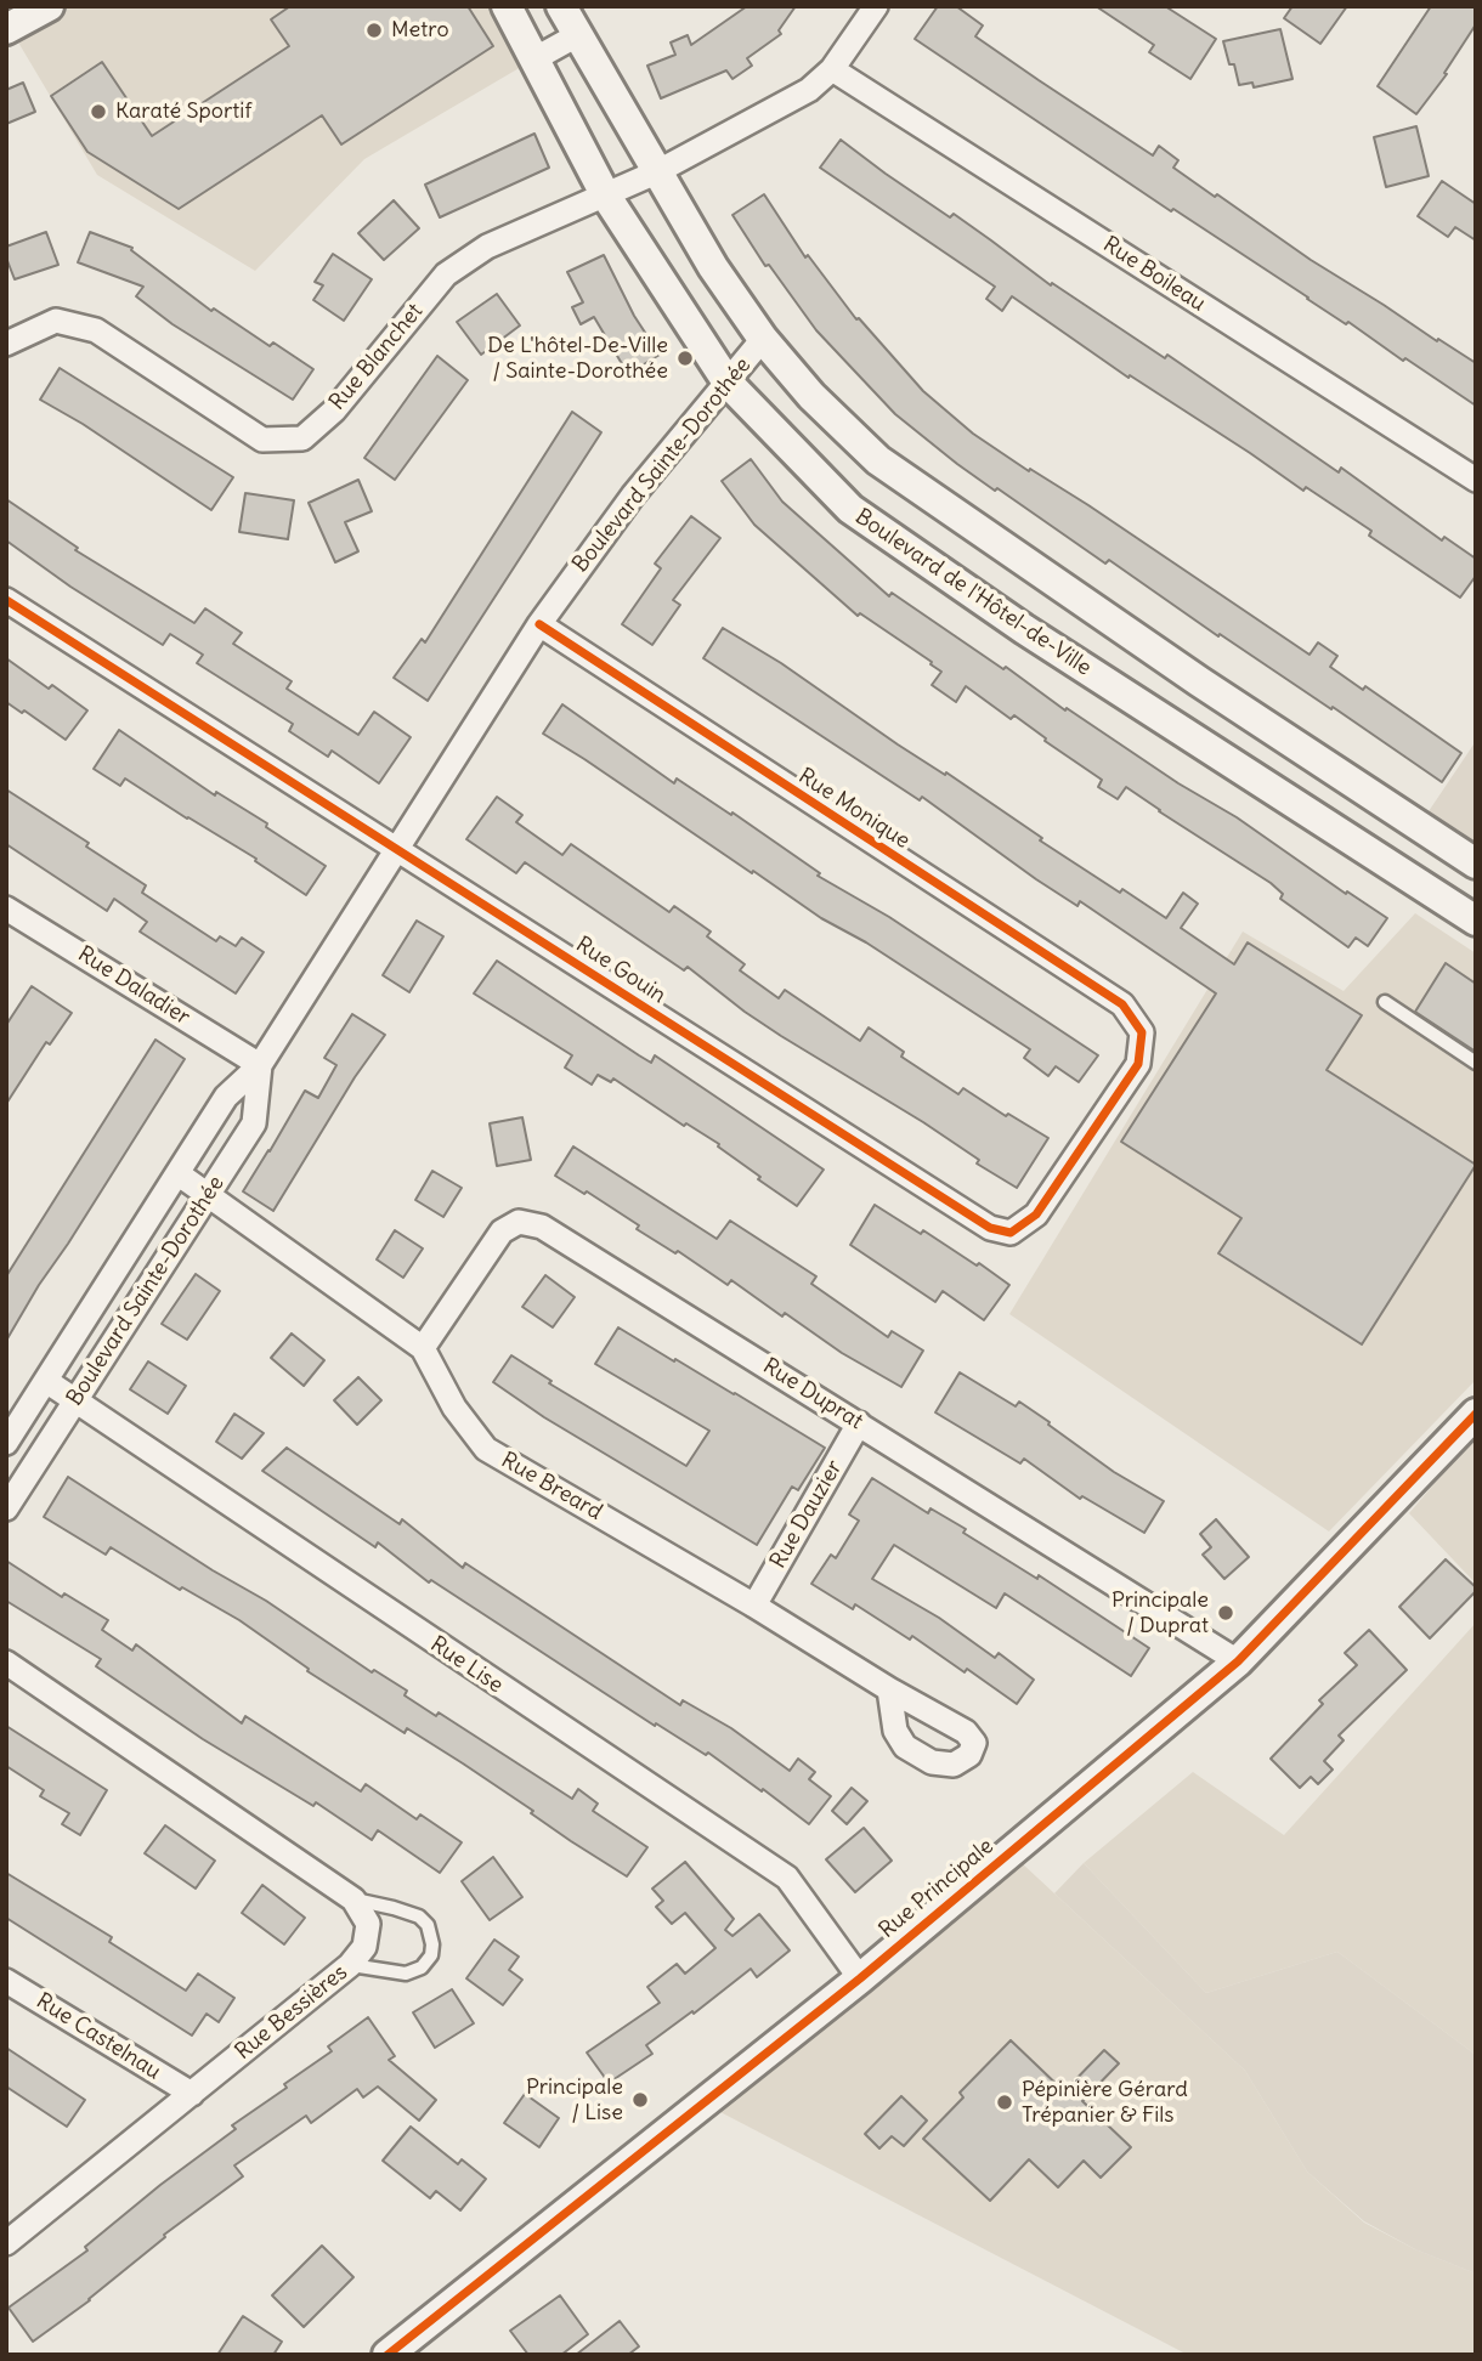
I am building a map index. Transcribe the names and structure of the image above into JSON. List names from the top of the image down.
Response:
{
  "streets": {
    "street": [
      "Rue Boileau",
      "Rue Blanchet",
      "Boulevard Sainte-Dorothée",
      "Boulevard de l'Hôtel-de-Ville",
      "Rue Monique",
      "Rue Gouin",
      "Rue Daladier",
      "Rue Duprat",
      "Rue Breard",
      "Rue Dauzier",
      "Rue Lise",
      "Rue Principale",
      "Rue Bessières",
      "Rue Castelnau"
    ]
  },
  "crossings": [
    ["Rue Boileau", "Rue Blanchet"],
    ["Rue Blanchet", "Boulevard de l'Hôtel-de-Ville"],
    ["Boulevard Sainte-Dorothée", "Boulevard de l'Hôtel-de-Ville"],
    ["Boulevard Sainte-Dorothée", "Rue Monique"],
    ["Boulevard Sainte-Dorothée", "Rue Gouin"],
    ["Boulevard Sainte-Dorothée", "Rue Daladier"],
    ["Boulevard Sainte-Dorothée", "Rue Breard"],
    ["Boulevard Sainte-Dorothée", "Rue Lise"],
    ["Rue Monique", "Rue Gouin"],
    ["Rue Duprat", "Rue Breard"],
    ["Rue Duprat", "Rue Dauzier"],
    ["Rue Duprat", "Rue Principale"],
    ["Rue Breard", "Rue Dauzier"],
    ["Rue Lise", "Rue Principale"],
    ["Rue Bessières", "Rue Castelnau"]
  ],
  "places": [
    "Metro",
    "Karaté Sportif",
    "De L'hôtel-De-Ville / Sainte-Dorothée",
    "Principale / Duprat",
    "Principale / Lise",
    "Pépinière Gérard Trépanier & Fils"
  ]
}
